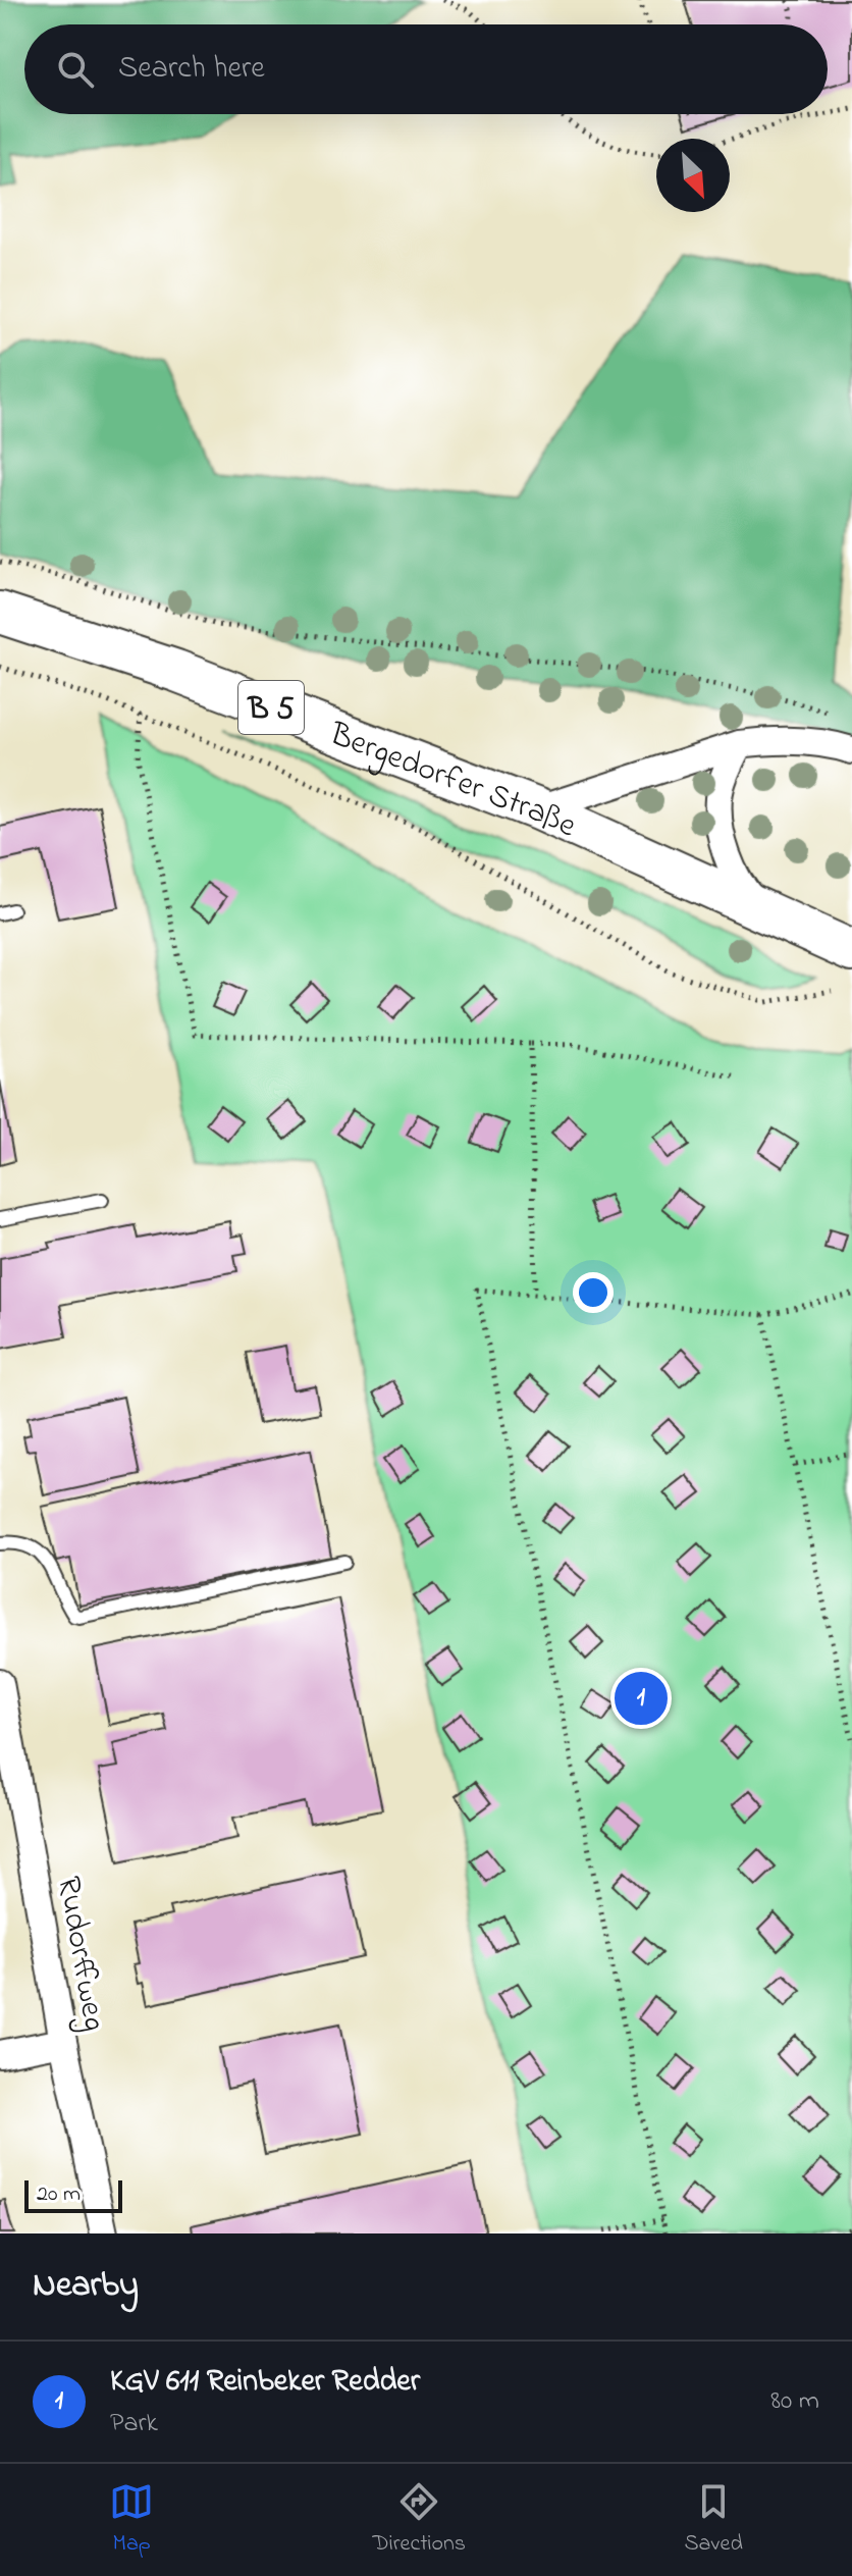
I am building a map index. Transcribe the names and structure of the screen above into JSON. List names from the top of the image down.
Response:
{
  "streets": {
    "main road": ["B 5", "Bergedorfer Straße"],
    "street": ["Rudorffweg"]
  },
  "scale_bar": "20 m",
  "north": "bottom right",
  "page": {
    "search": "Search here",
    "pins": "1",
    "scale": "20 m",
    "heading": "Nearby",
    "list": [
      {
        "mark": "1",
        "name": "KGV 611 Reinbeker Redder",
        "note": "Park",
        "value": "80 m"
      }
    ],
    "nav": ["Map", "Directions", "Saved"]
  }
}
